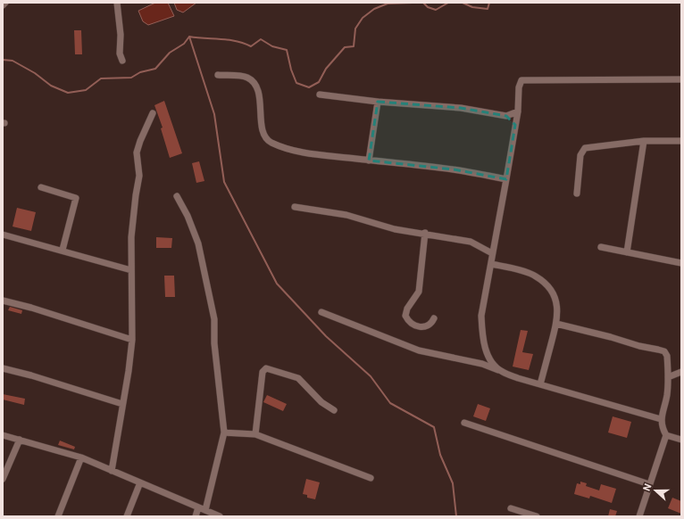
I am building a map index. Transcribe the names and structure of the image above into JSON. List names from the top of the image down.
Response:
{
  "north": "left"
}
